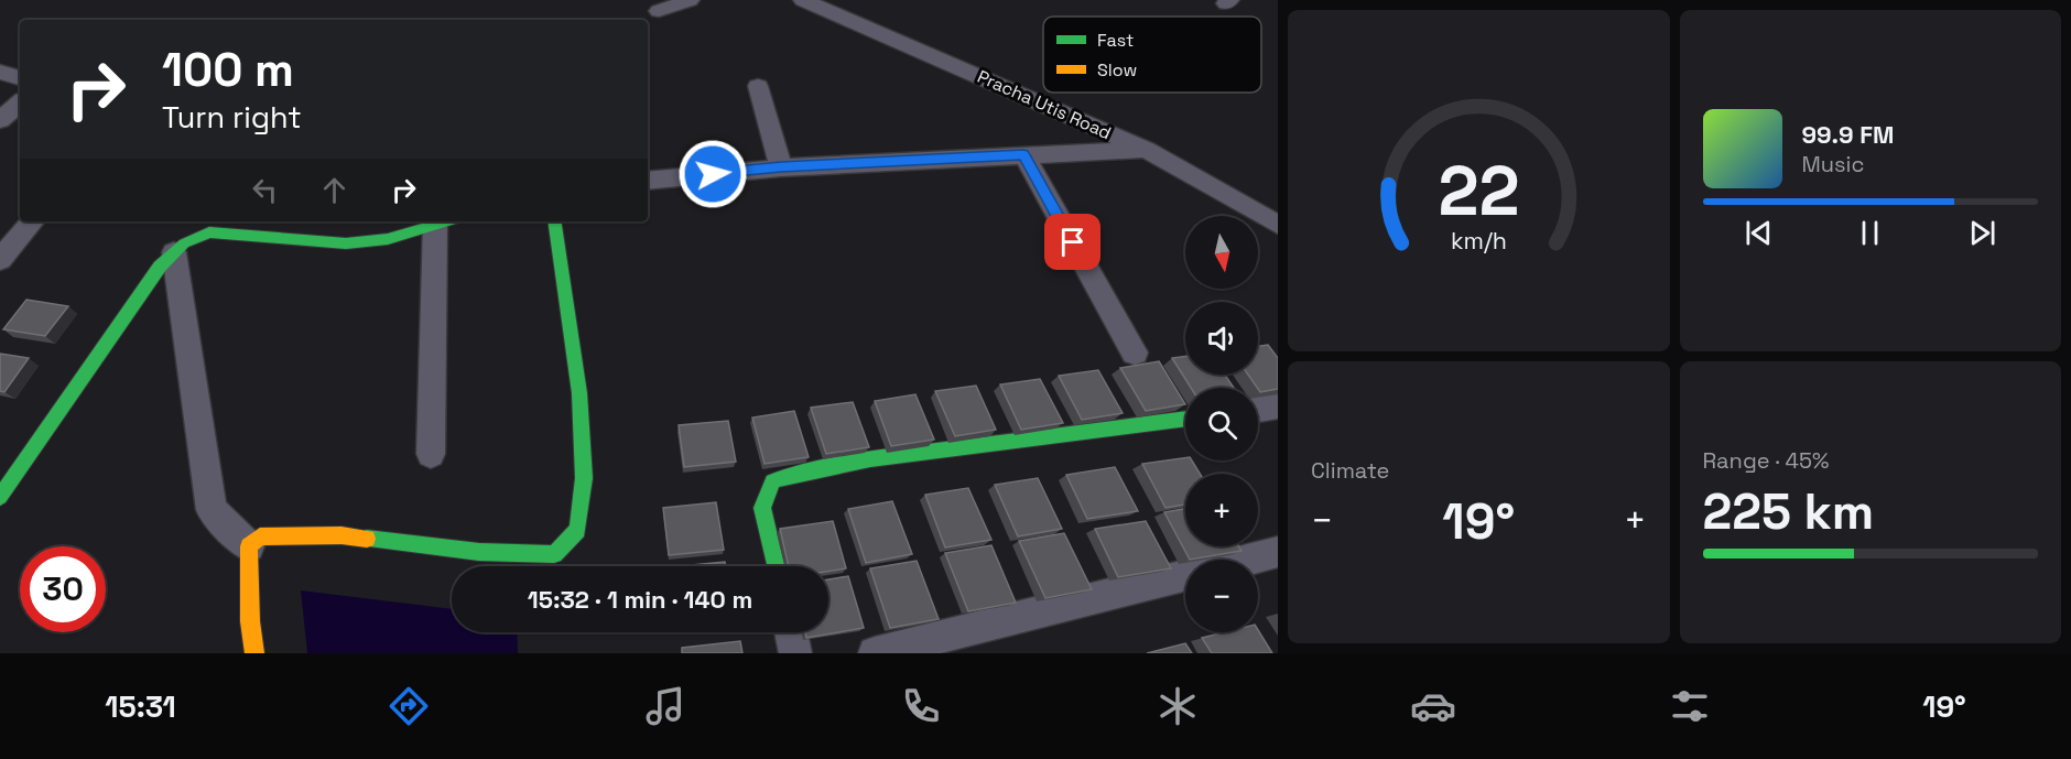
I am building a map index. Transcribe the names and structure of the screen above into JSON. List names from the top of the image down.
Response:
{
  "streets": {
    "street": ["Pracha Utis Road"]
  },
  "legend": ["Fast", "Slow"],
  "north": "bottom",
  "page": {
    "turn": ["100 m", "Turn right"],
    "song": ["99.9 FM", "Music"],
    "map_buttons": ["+", "−"],
    "tile": [
      "Climate",
      ["Range · 45%", "225 km"]
    ],
    "heat": ["−", "19°", "+"],
    "limit": "30",
    "trip": "15:32 · 1 min · 140 m",
    "tabs": ["15:31", "19°"],
    "gauge": ["22", "km/h"]
  }
}
